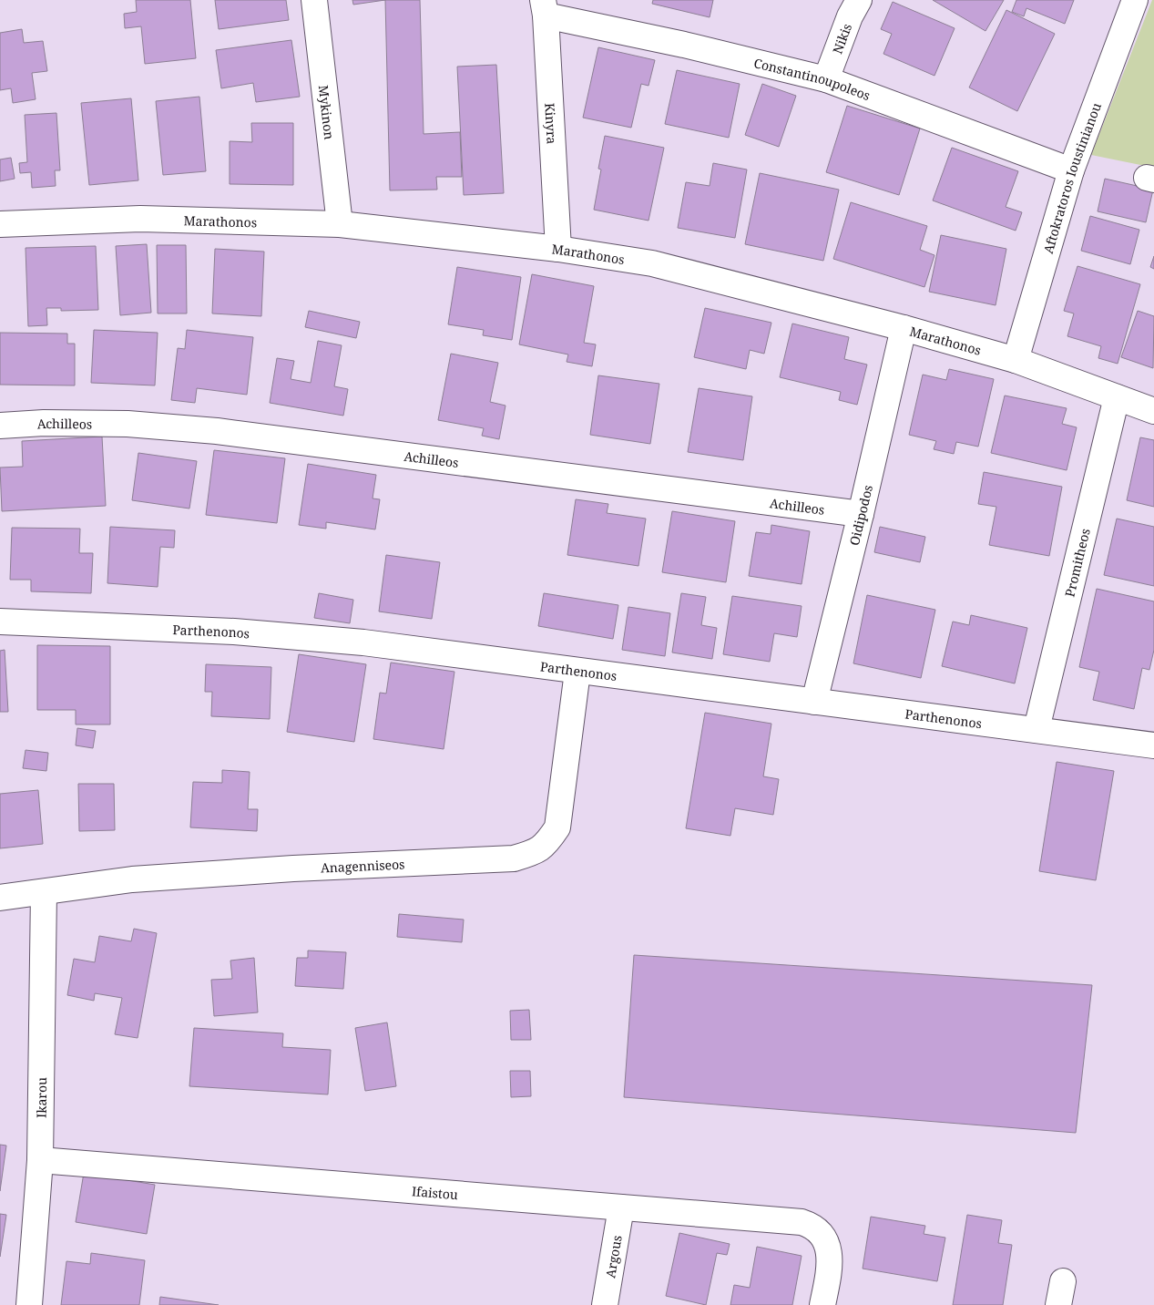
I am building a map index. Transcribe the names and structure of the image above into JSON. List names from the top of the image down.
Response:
{
  "streets": {
    "street": [
      "Nikis",
      "Constantinoupoleos",
      "Mykinon",
      "Kinyra",
      "Aftokratoros Ioustinianou",
      "Marathonos",
      "Achilleos",
      "Oidipodos",
      "Promitheos",
      "Parthenonos",
      "Anagenniseos",
      "Ikarou",
      "Ifaistou",
      "Argous"
    ]
  },
  "crossings": [
    ["Nikis", "Constantinoupoleos"],
    ["Constantinoupoleos", "Kinyra"],
    ["Constantinoupoleos", "Aftokratoros Ioustinianou"],
    ["Mykinon", "Marathonos"],
    ["Kinyra", "Marathonos"],
    ["Aftokratoros Ioustinianou", "Marathonos"],
    ["Marathonos", "Oidipodos"],
    ["Marathonos", "Promitheos"],
    ["Achilleos", "Oidipodos"],
    ["Oidipodos", "Parthenonos"],
    ["Promitheos", "Parthenonos"],
    ["Parthenonos", "Anagenniseos"],
    ["Anagenniseos", "Ikarou"],
    ["Ikarou", "Ifaistou"],
    ["Ifaistou", "Argous"]
  ]
}
